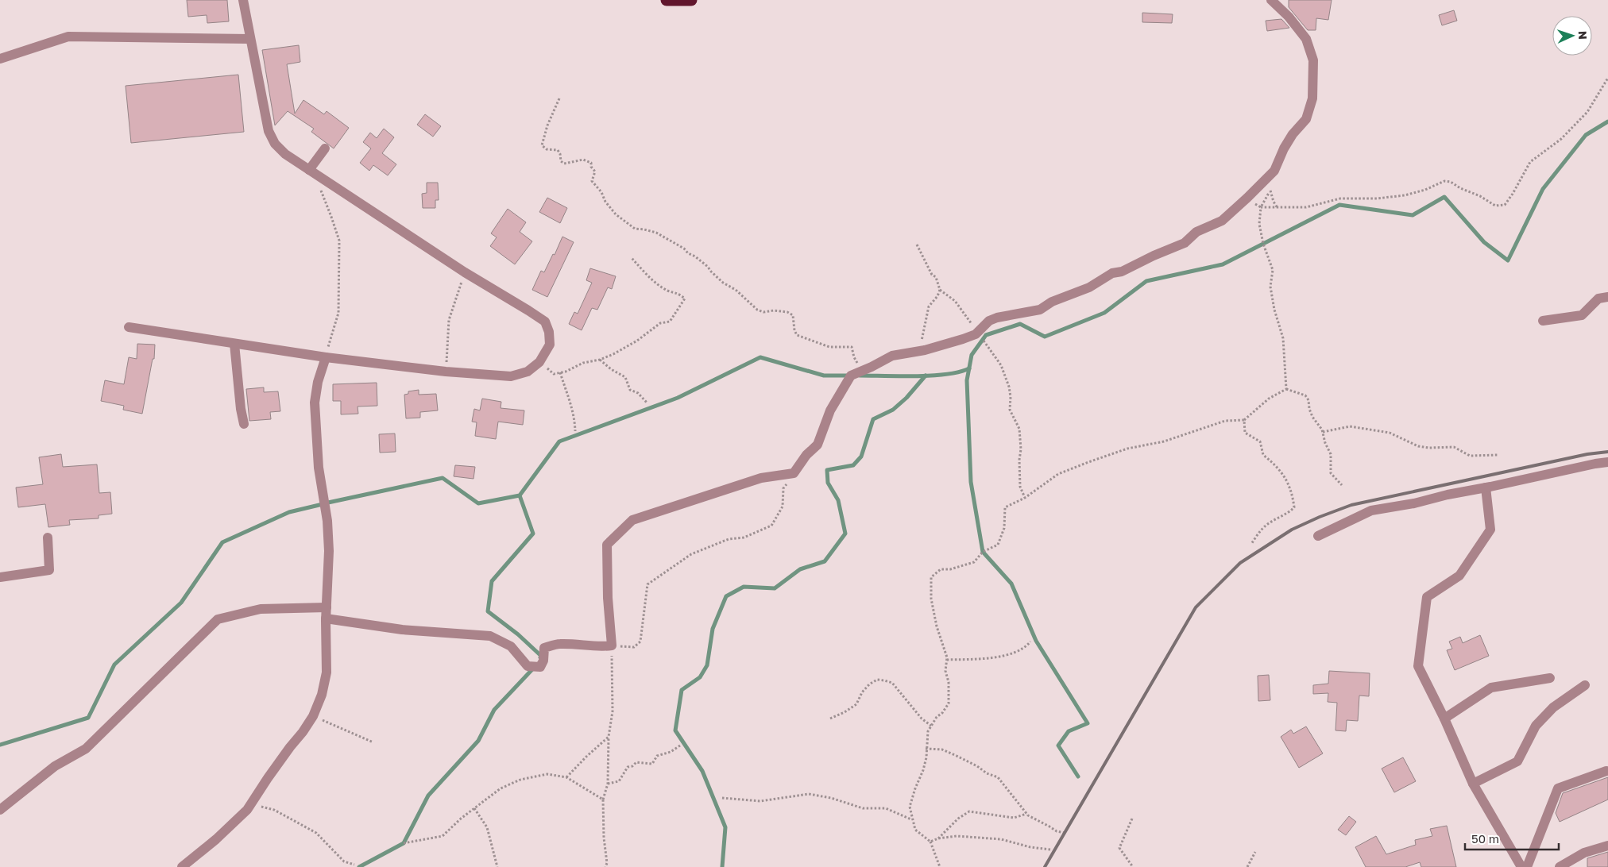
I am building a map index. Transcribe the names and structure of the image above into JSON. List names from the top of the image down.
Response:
{
  "scale_bar": "50 m",
  "north": "right"
}
